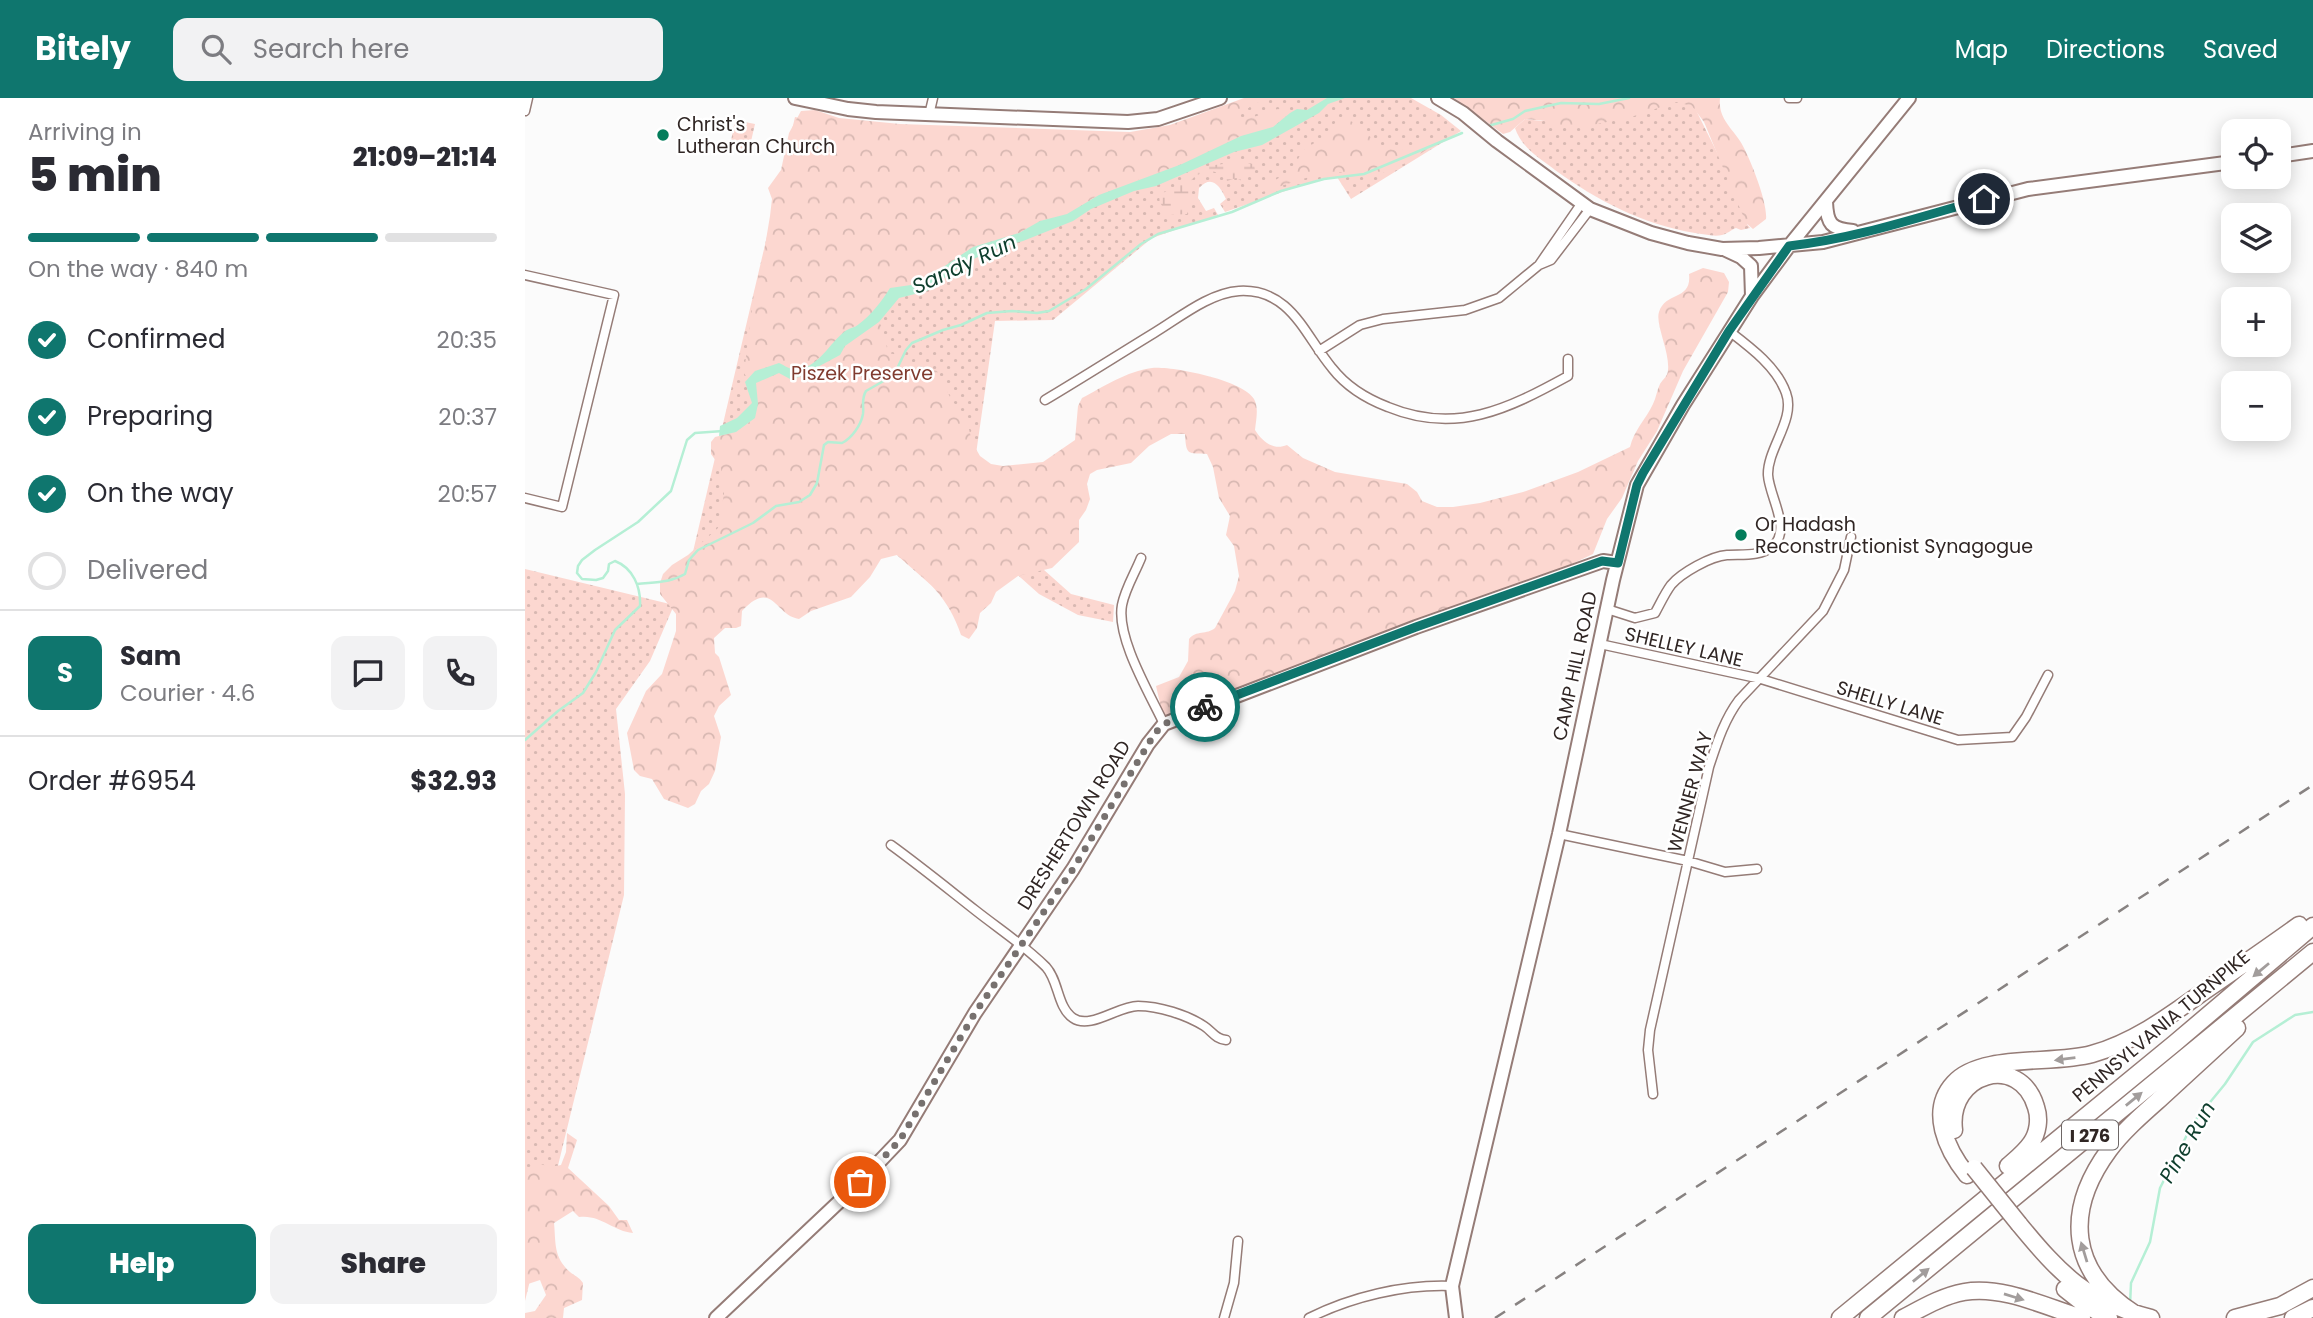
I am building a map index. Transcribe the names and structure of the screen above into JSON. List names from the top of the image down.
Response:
{
  "streets": {
    "highway": ["PENNSYLVANIA TURNPIKE", "I 276"],
    "street": [
      "SHELLEY LANE",
      "CAMP HILL ROAD",
      "SHELLY LANE",
      "WENNER WAY",
      "DRESHERTOWN ROAD"
    ]
  },
  "crossings": [
    ["SHELLEY LANE", "CAMP HILL ROAD"],
    ["SHELLEY LANE", "SHELLY LANE"],
    ["SHELLEY LANE", "WENNER WAY"],
    ["SHELLY LANE", "WENNER WAY"]
  ],
  "water": ["Sandy Run", "Pine Run"],
  "parks": ["Piszek Preserve"],
  "places": ["Christ's Lutheran Church", "Or Hadash Reconstructionist Synagogue"],
  "page": {
    "header": "Bitely",
    "search": "Search here",
    "nav": ["Map", "Directions", "Saved"],
    "heading": ["5 min", "Arriving in", "21:09–21:14"],
    "panel": [
      "Sam",
      "Courier · 4.6",
      "Order #6954",
      "$32.93"
    ],
    "map_buttons": ["+", "−"],
    "bar": "On the way · 840 m",
    "list": [
      ["Confirmed", "20:35"],
      ["Preparing", "20:37"],
      ["On the way", "20:57"],
      "Delivered"
    ],
    "round": "S",
    "buttons": ["Help", "Share"]
  }
}
